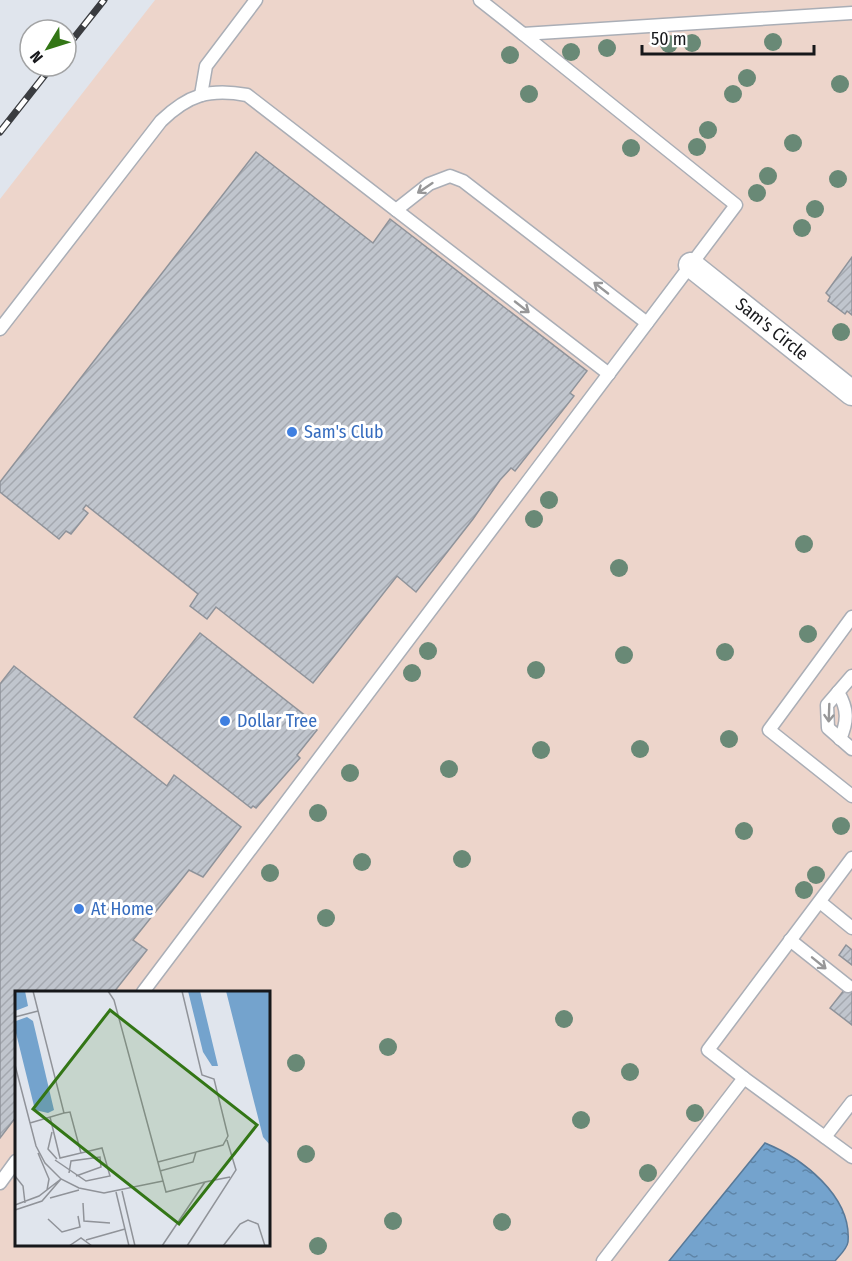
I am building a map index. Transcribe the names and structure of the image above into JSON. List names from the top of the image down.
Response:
{
  "streets": {
    "street": ["Sam's Circle"]
  },
  "places": ["Sam's Club", "Dollar Tree", "At Home"],
  "scale_bar": "50 m",
  "north": "bottom left"
}
